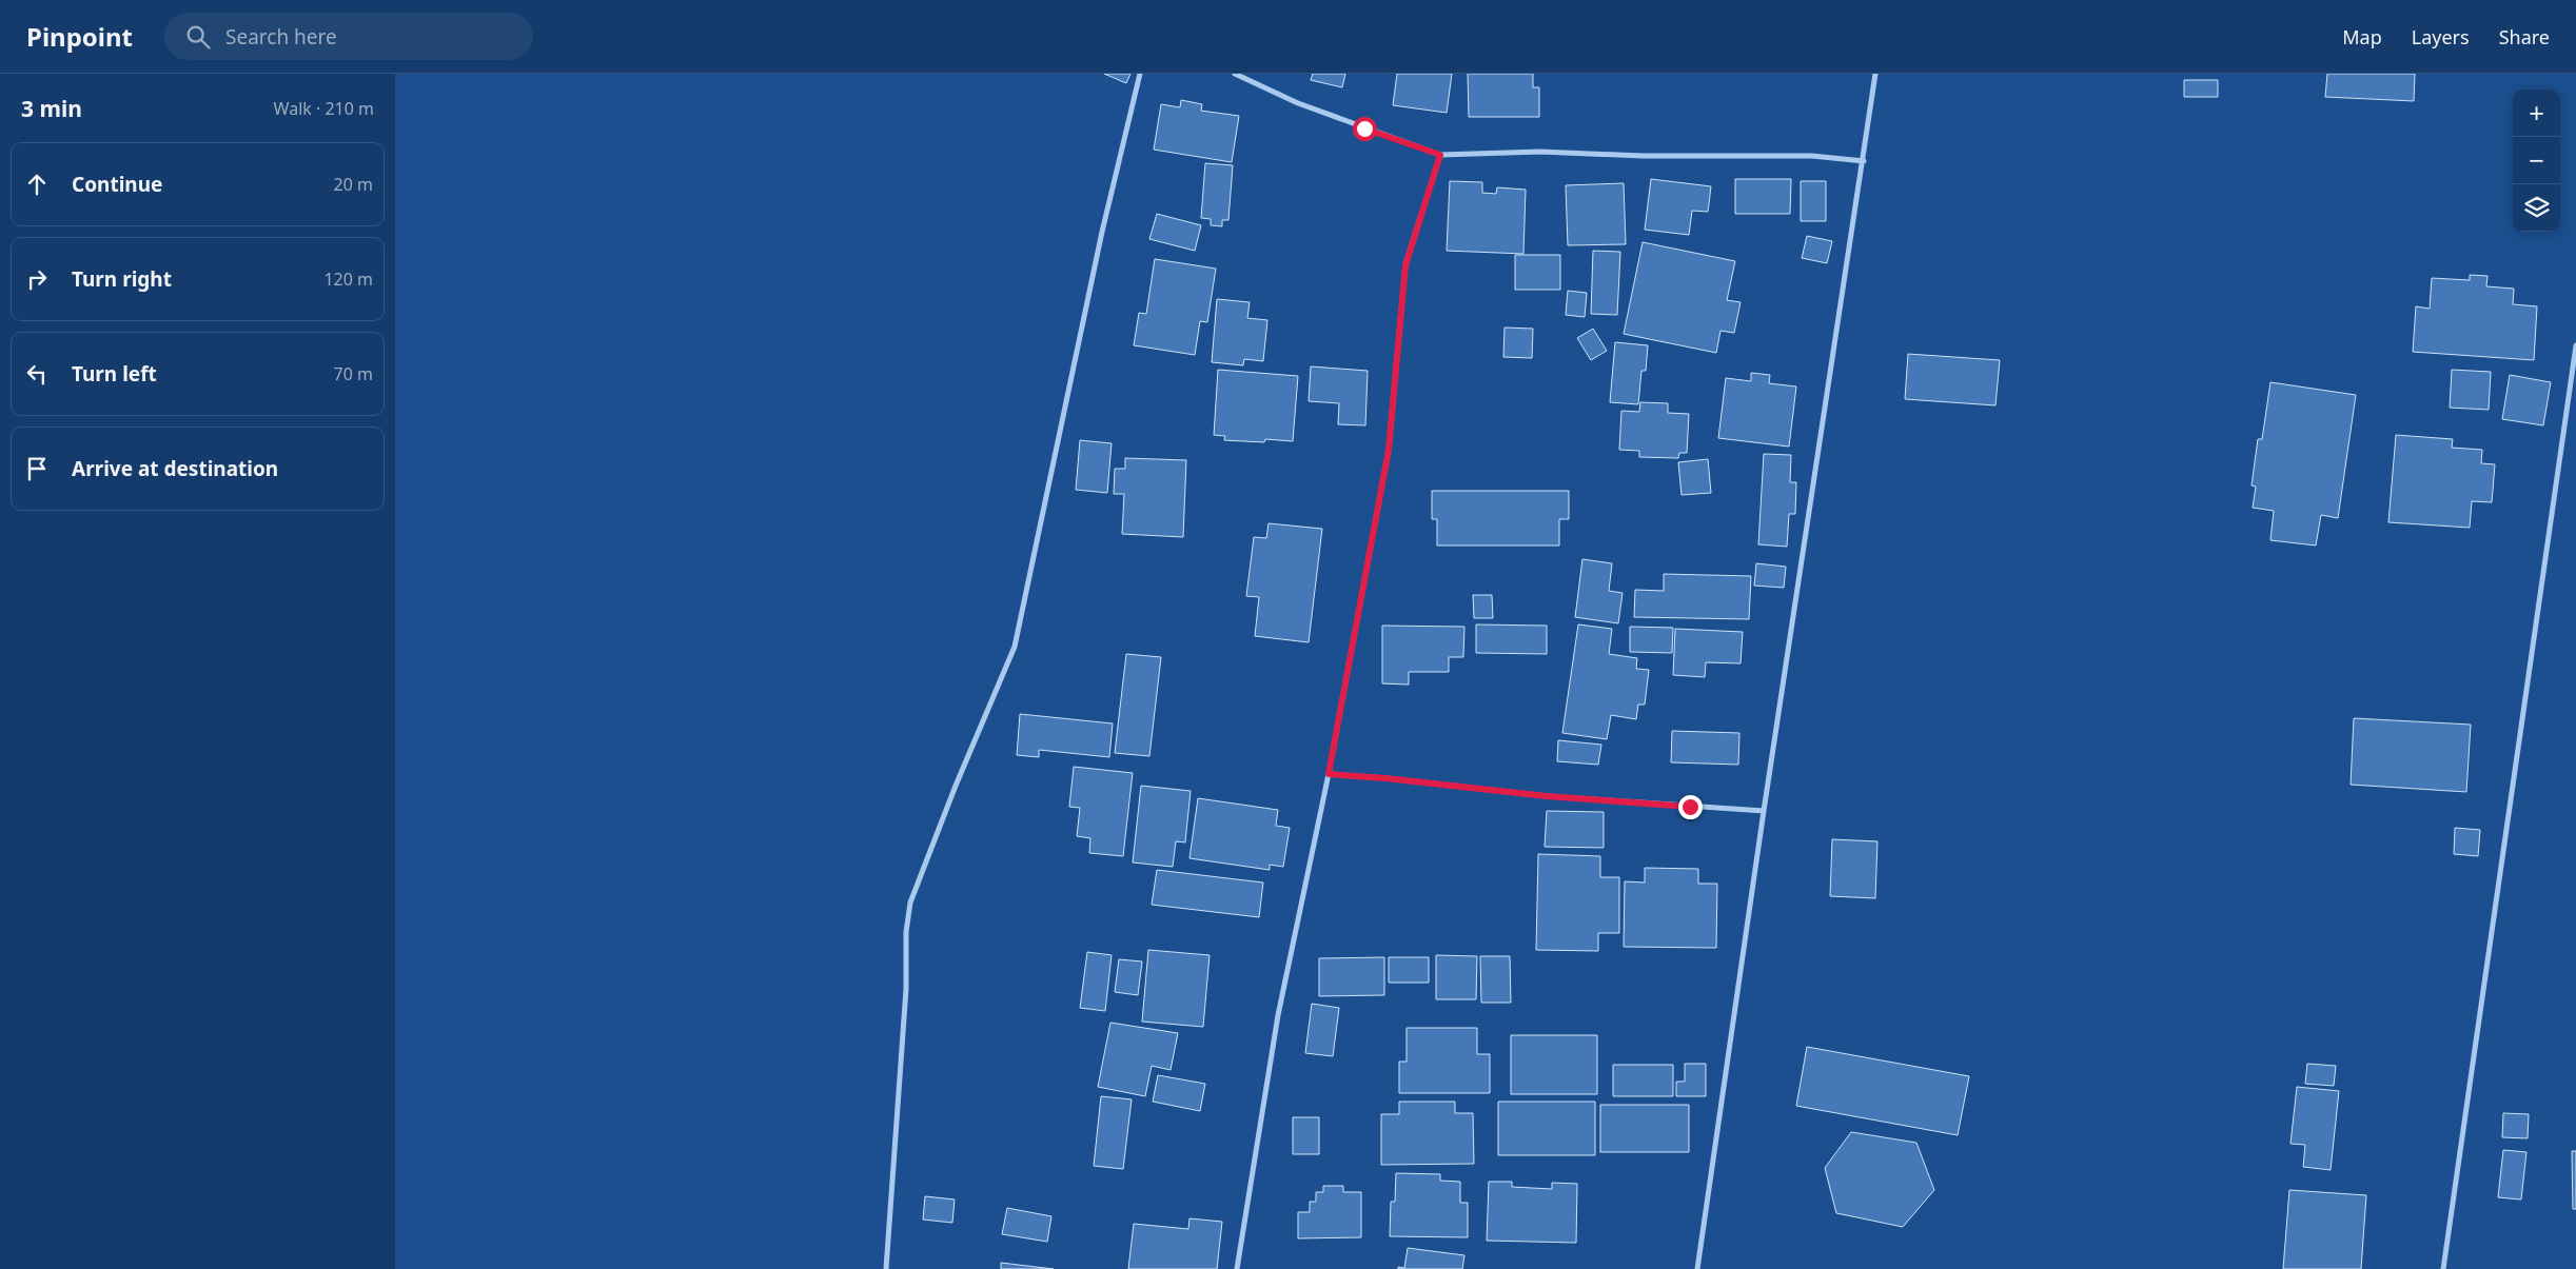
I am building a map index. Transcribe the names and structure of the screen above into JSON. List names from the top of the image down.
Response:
{
  "page": {
    "header": "Pinpoint",
    "search": "Search here",
    "nav": ["Map", "Layers", "Share"],
    "heading": ["3 min", "Walk · 210 m"],
    "map_buttons": ["+", "−"],
    "list": [
      ["Continue", "20 m"],
      ["Turn right", "120 m"],
      ["Turn left", "70 m"],
      "Arrive at destination"
    ]
  }
}
